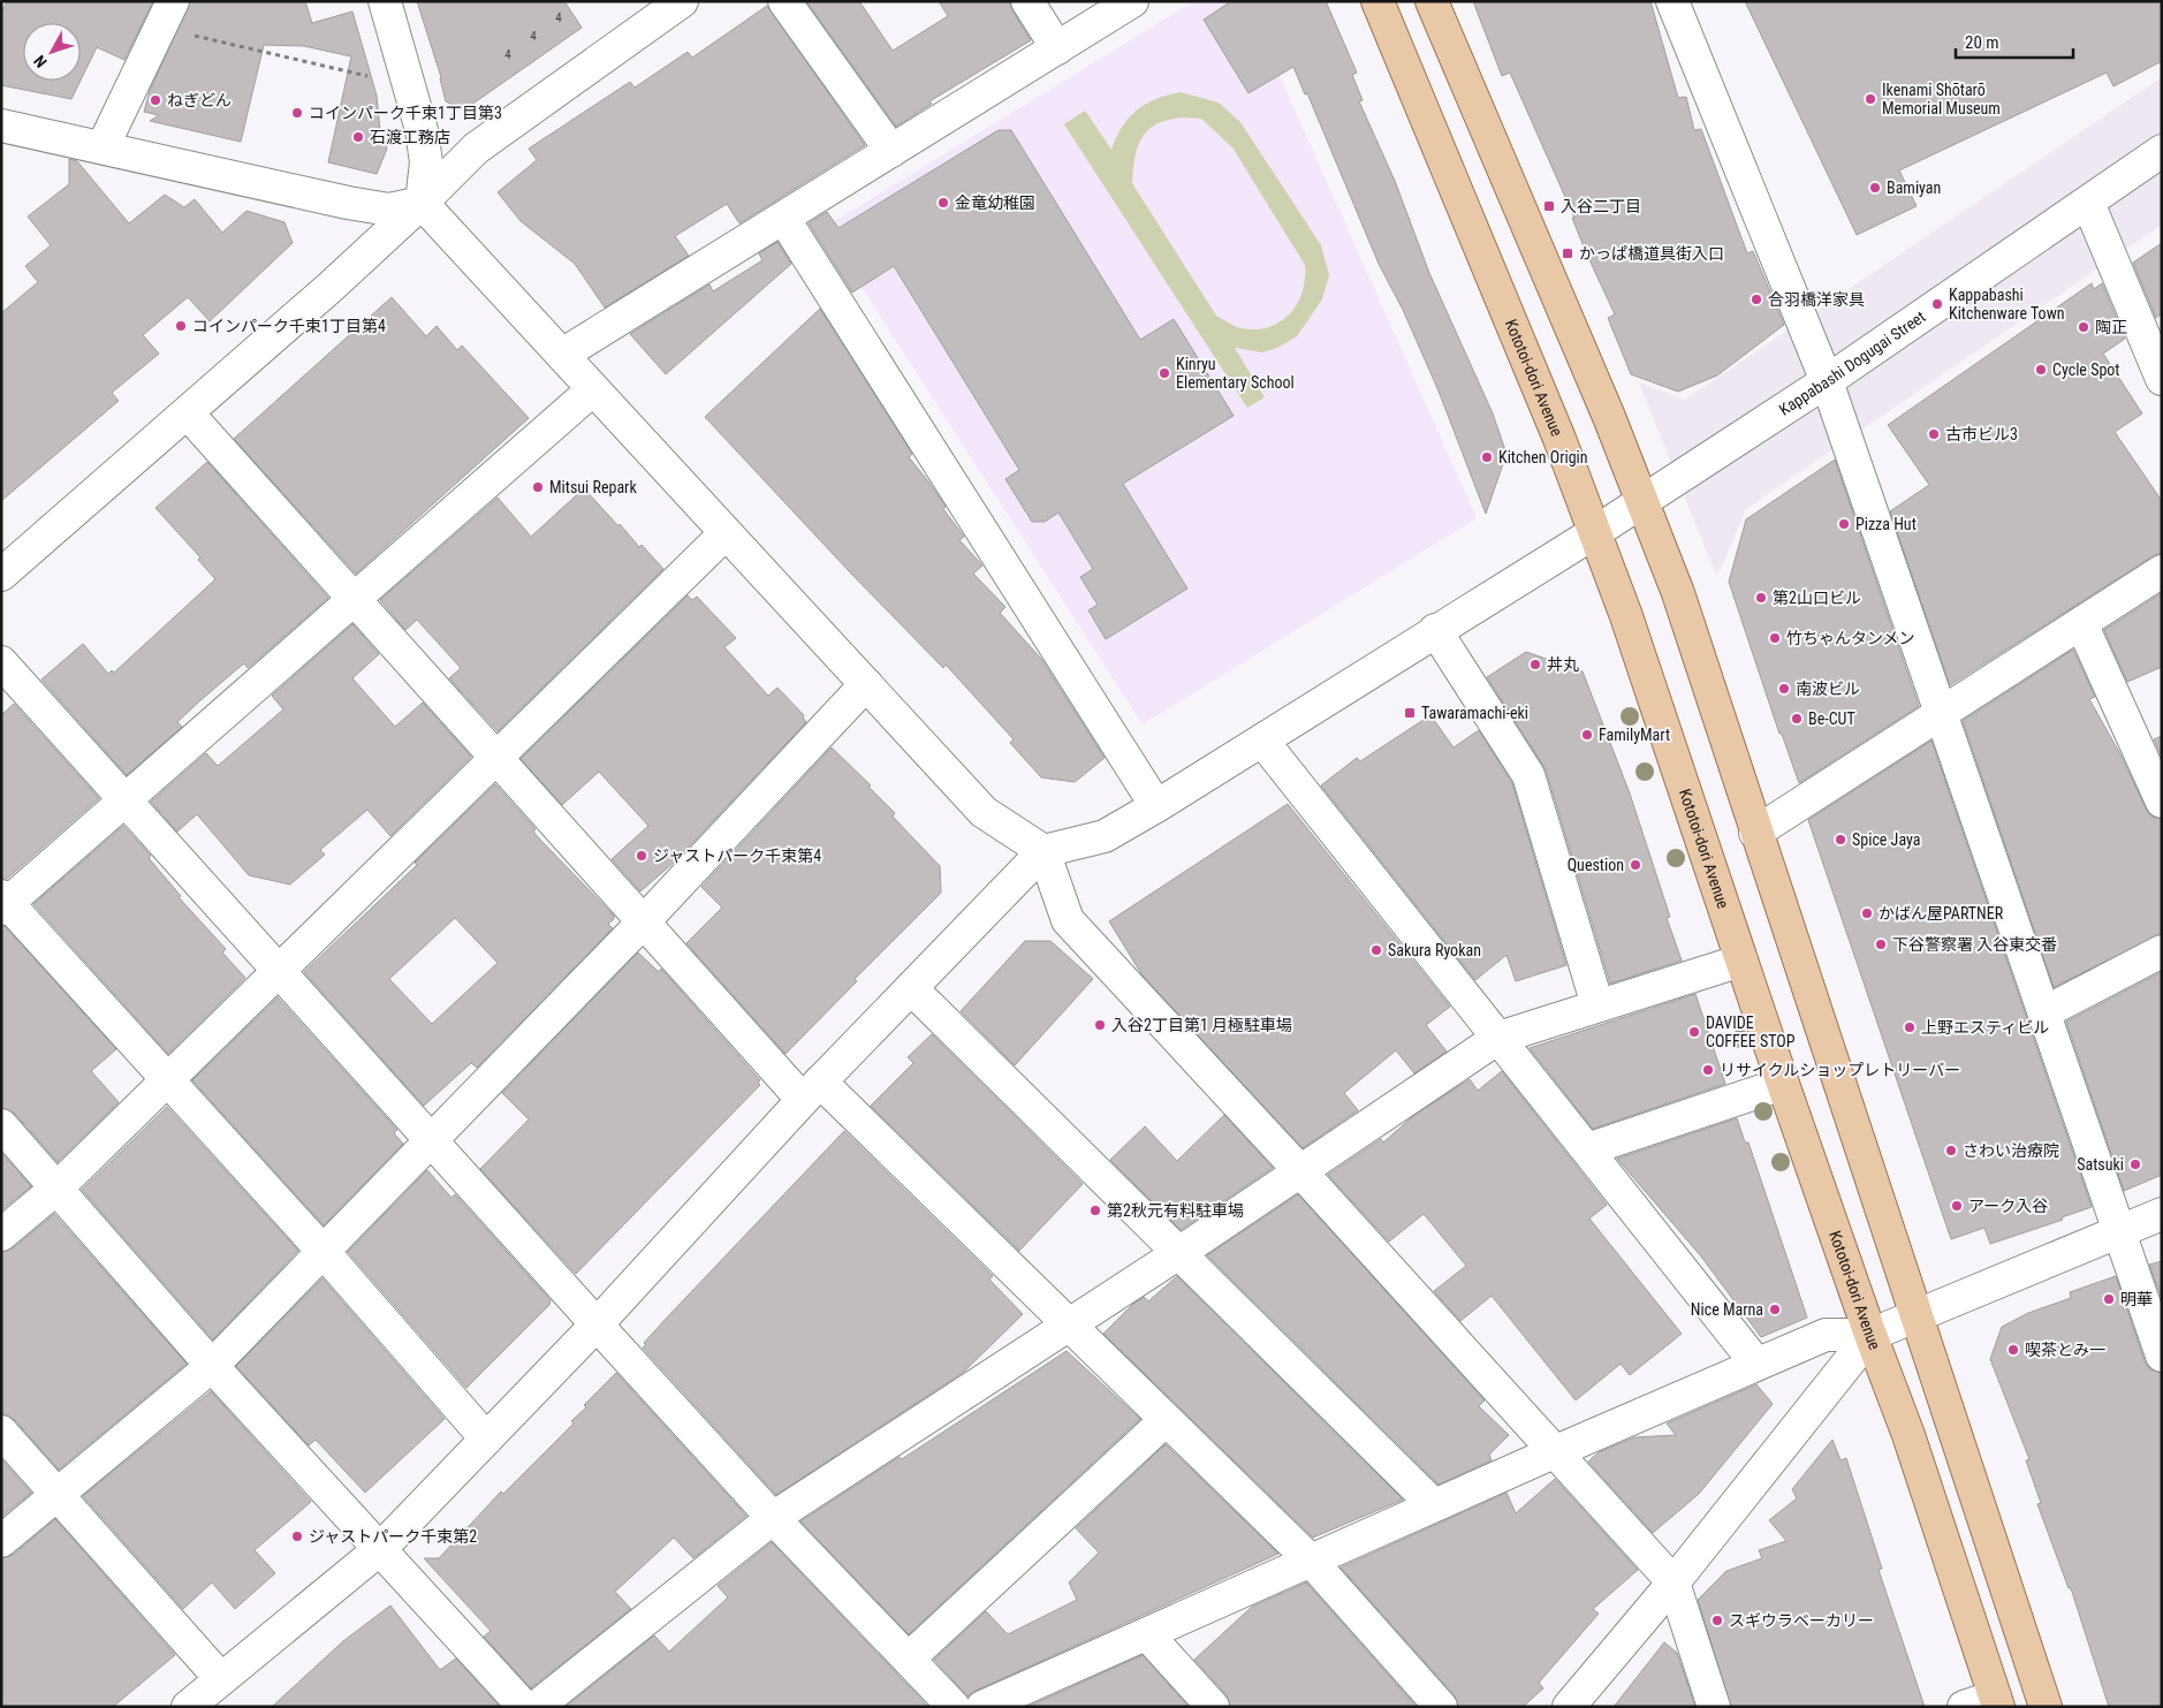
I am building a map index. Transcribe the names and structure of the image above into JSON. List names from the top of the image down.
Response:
{
  "streets": {
    "main road": ["Kototoi-dori Avenue"],
    "street": ["Kappabashi Dogugai Street"]
  },
  "crossings": [
    ["Kappabashi Dogugai Street", "Kototoi-dori Avenue"]
  ],
  "places": {
    "other": [
      "Ikenami Shōtarō Memorial Museum",
      "ねぎどん",
      "コインパーク千束1丁目第3",
      "石渡工務店",
      "Bamiyan",
      "金竜幼稚園",
      "合羽橋洋家具",
      "Kappabashi Kitchenware Town",
      "コインパーク千束1丁目第4",
      "陶正",
      "Cycle Spot",
      "Kinryu Elementary School",
      "古市ビル3",
      "Kitchen Origin",
      "Mitsui Repark",
      "Pizza Hut",
      "第2山口ビル",
      "竹ちゃんタンメン",
      "丼丸",
      "南波ビル",
      "Be-CUT",
      "FamilyMart",
      "Spice Jaya",
      "ジャストパーク千束第4",
      "Question",
      "かばん屋PARTNER",
      "下谷警察署 入谷東交番",
      "Sakura Ryokan",
      "入谷2丁目第1 月極駐車場",
      "上野エスティビル",
      "DAVIDE COFFEE STOP",
      "リサイクルショップレトリーバー",
      "さわい治療院",
      "Satsuki",
      "アーク入谷",
      "第2秋元有料駐車場",
      "明華",
      "Nice Marna",
      "喫茶とみ一",
      "ジャストパーク千束第2",
      "スギウラベーカリー"
    ],
    "transit": ["入谷二丁目", "かっぱ橋道具街入口", "Tawaramachi-eki"]
  },
  "house_numbers": ["4", "4", "4"],
  "scale_bar": "20 m",
  "north": "bottom left"
}
